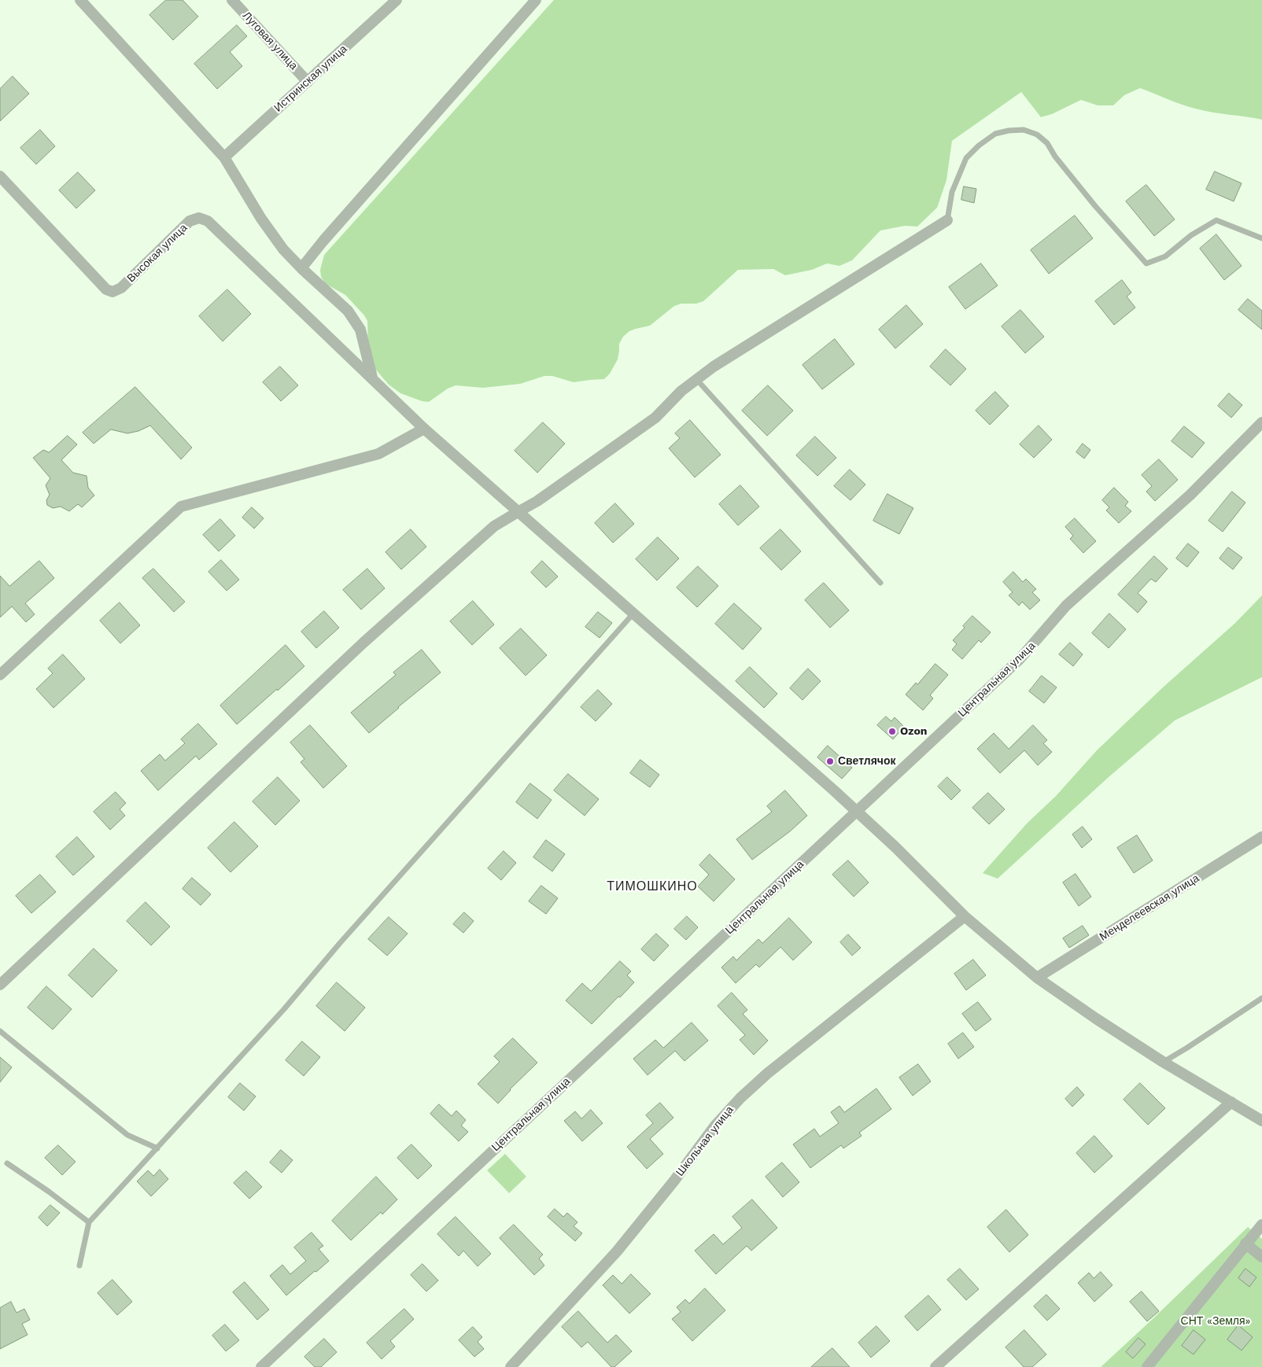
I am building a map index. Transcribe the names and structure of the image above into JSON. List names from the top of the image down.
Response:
{
  "streets": {
    "street": [
      "Луговая улица",
      "Истринская улица",
      "Высокая улица",
      "Центральная улица",
      "Менделеевская улица",
      "Школьная улица"
    ]
  },
  "crossings": [
    ["Луговая улица", "Истринская улица"]
  ],
  "districts": ["ТИМОШКИНО"],
  "parks": ["СНТ «Земля»"],
  "places": ["Ozon", "Светлячок"]
}
